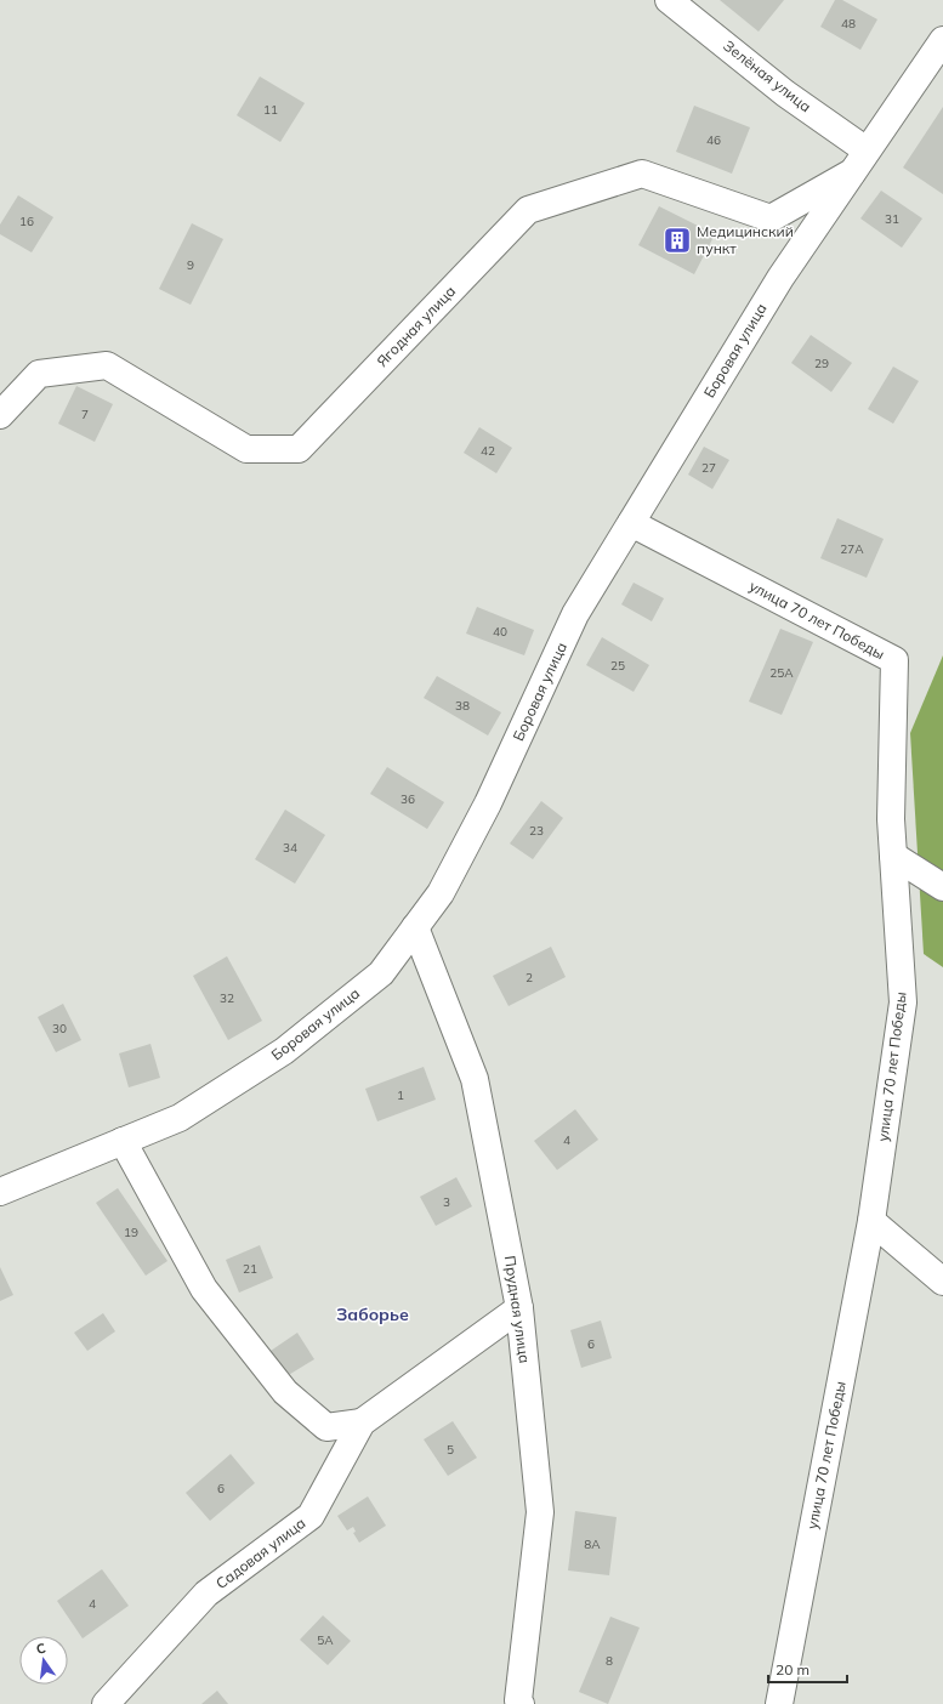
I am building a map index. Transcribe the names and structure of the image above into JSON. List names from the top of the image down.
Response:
{
  "streets": {
    "street": [
      "Зелёная улица",
      "Ягодная улица",
      "Боровая улица",
      "улица 70 лет Победы",
      "Прудная улица",
      "Садовая улица"
    ]
  },
  "crossings": [
    ["Зелёная улица", "Боровая улица"],
    ["Ягодная улица", "Боровая улица"],
    ["Боровая улица", "улица 70 лет Победы"],
    ["Боровая улица", "Прудная улица"],
    ["Прудная улица", "Садовая улица"]
  ],
  "districts": ["Заборье"],
  "places": {
    "building": ["Медицинский пункт"]
  },
  "house_numbers": [
    "48",
    "11",
    "46",
    "31",
    "16",
    "9",
    "29",
    "7",
    "42",
    "27",
    "27А",
    "40",
    "25",
    "25А",
    "38",
    "36",
    "23",
    "34",
    "2",
    "32",
    "30",
    "1",
    "4",
    "3",
    "19",
    "21",
    "6",
    "5",
    "6",
    "8А",
    "4",
    "5А",
    "8"
  ],
  "scale_bar": "20 m",
  "north": "top"
}
